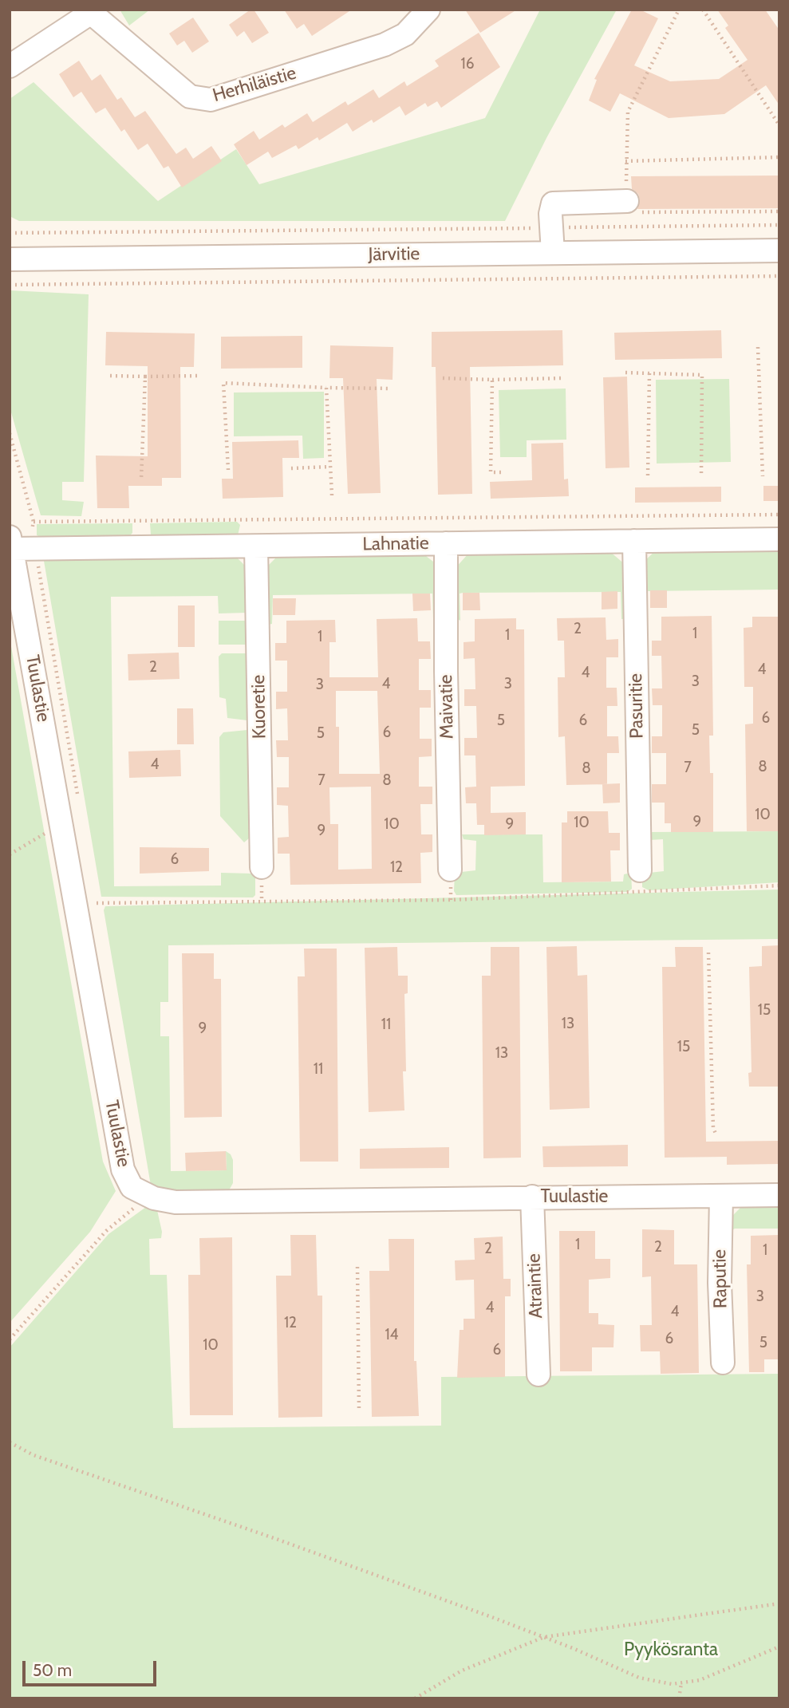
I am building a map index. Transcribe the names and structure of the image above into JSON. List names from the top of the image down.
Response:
{
  "streets": {
    "street": [
      "Herhiläistie",
      "Järvitie",
      "Lahnatie",
      "Tuulastie",
      "Pasuritie",
      "Kuoretie",
      "Maivatie",
      "Raputie",
      "Atraintie"
    ]
  },
  "crossings": [
    ["Lahnatie", "Tuulastie"],
    ["Lahnatie", "Pasuritie"],
    ["Lahnatie", "Kuoretie"],
    ["Lahnatie", "Maivatie"],
    ["Tuulastie", "Raputie"],
    ["Tuulastie", "Atraintie"]
  ],
  "parks": ["Pyykösranta"],
  "house_numbers": [
    "16",
    "2",
    "1",
    "1",
    "1",
    "2",
    "4",
    "4",
    "3",
    "4",
    "3",
    "3",
    "6",
    "5",
    "6",
    "5",
    "6",
    "5",
    "4",
    "8",
    "7",
    "8",
    "7",
    "8",
    "10",
    "9",
    "10",
    "10",
    "9",
    "9",
    "6",
    "12",
    "15",
    "13",
    "11",
    "9",
    "15",
    "13",
    "11",
    "1",
    "2",
    "2",
    "1",
    "3",
    "4",
    "4",
    "12",
    "14",
    "6",
    "5",
    "10",
    "6"
  ],
  "scale_bar": "50 m"
}
